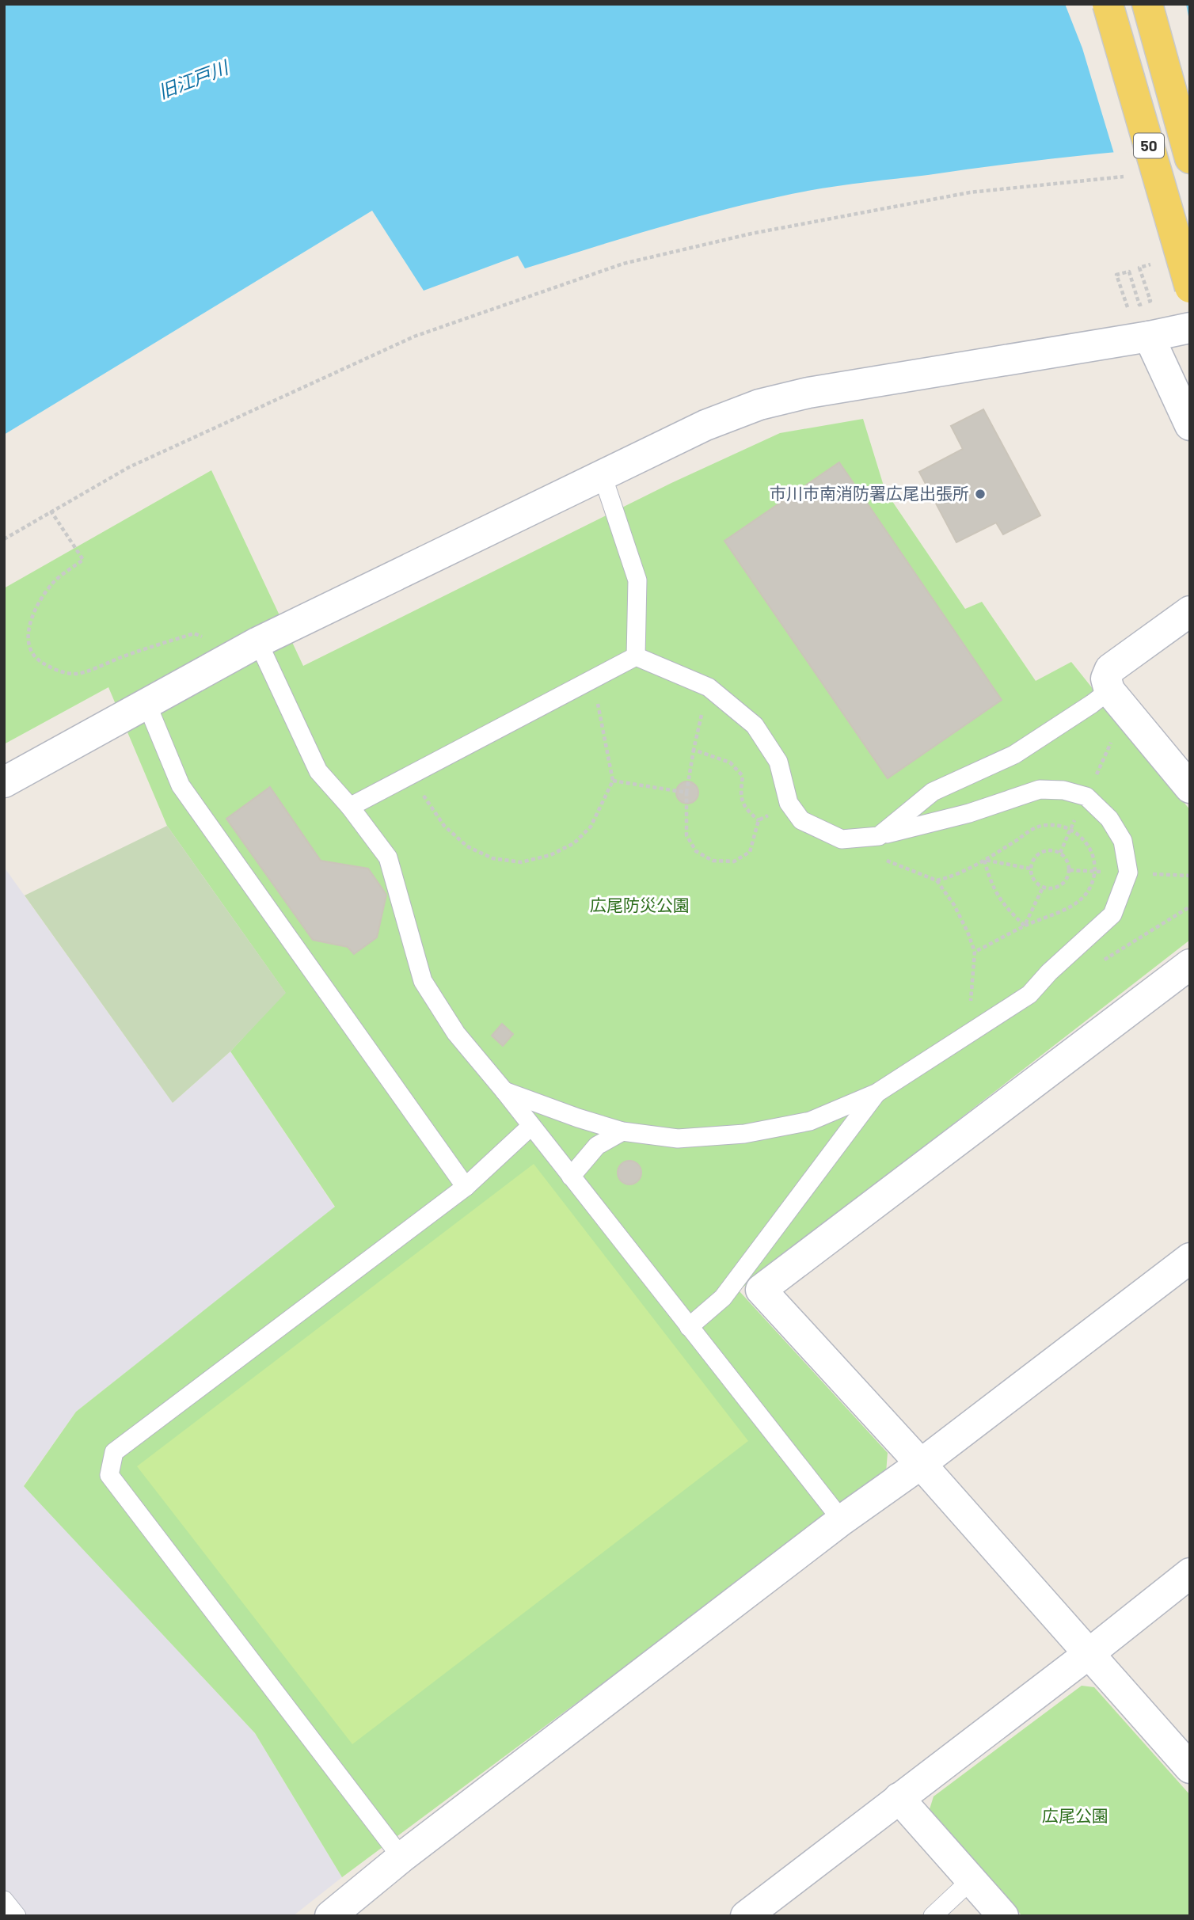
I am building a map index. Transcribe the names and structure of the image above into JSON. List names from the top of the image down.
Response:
{
  "streets": {
    "main road": ["50"]
  },
  "water": ["旧江戸川"],
  "parks": ["広尾防災公園", "広尾公園"],
  "places": ["市川市南消防署広尾出張所"]
}
